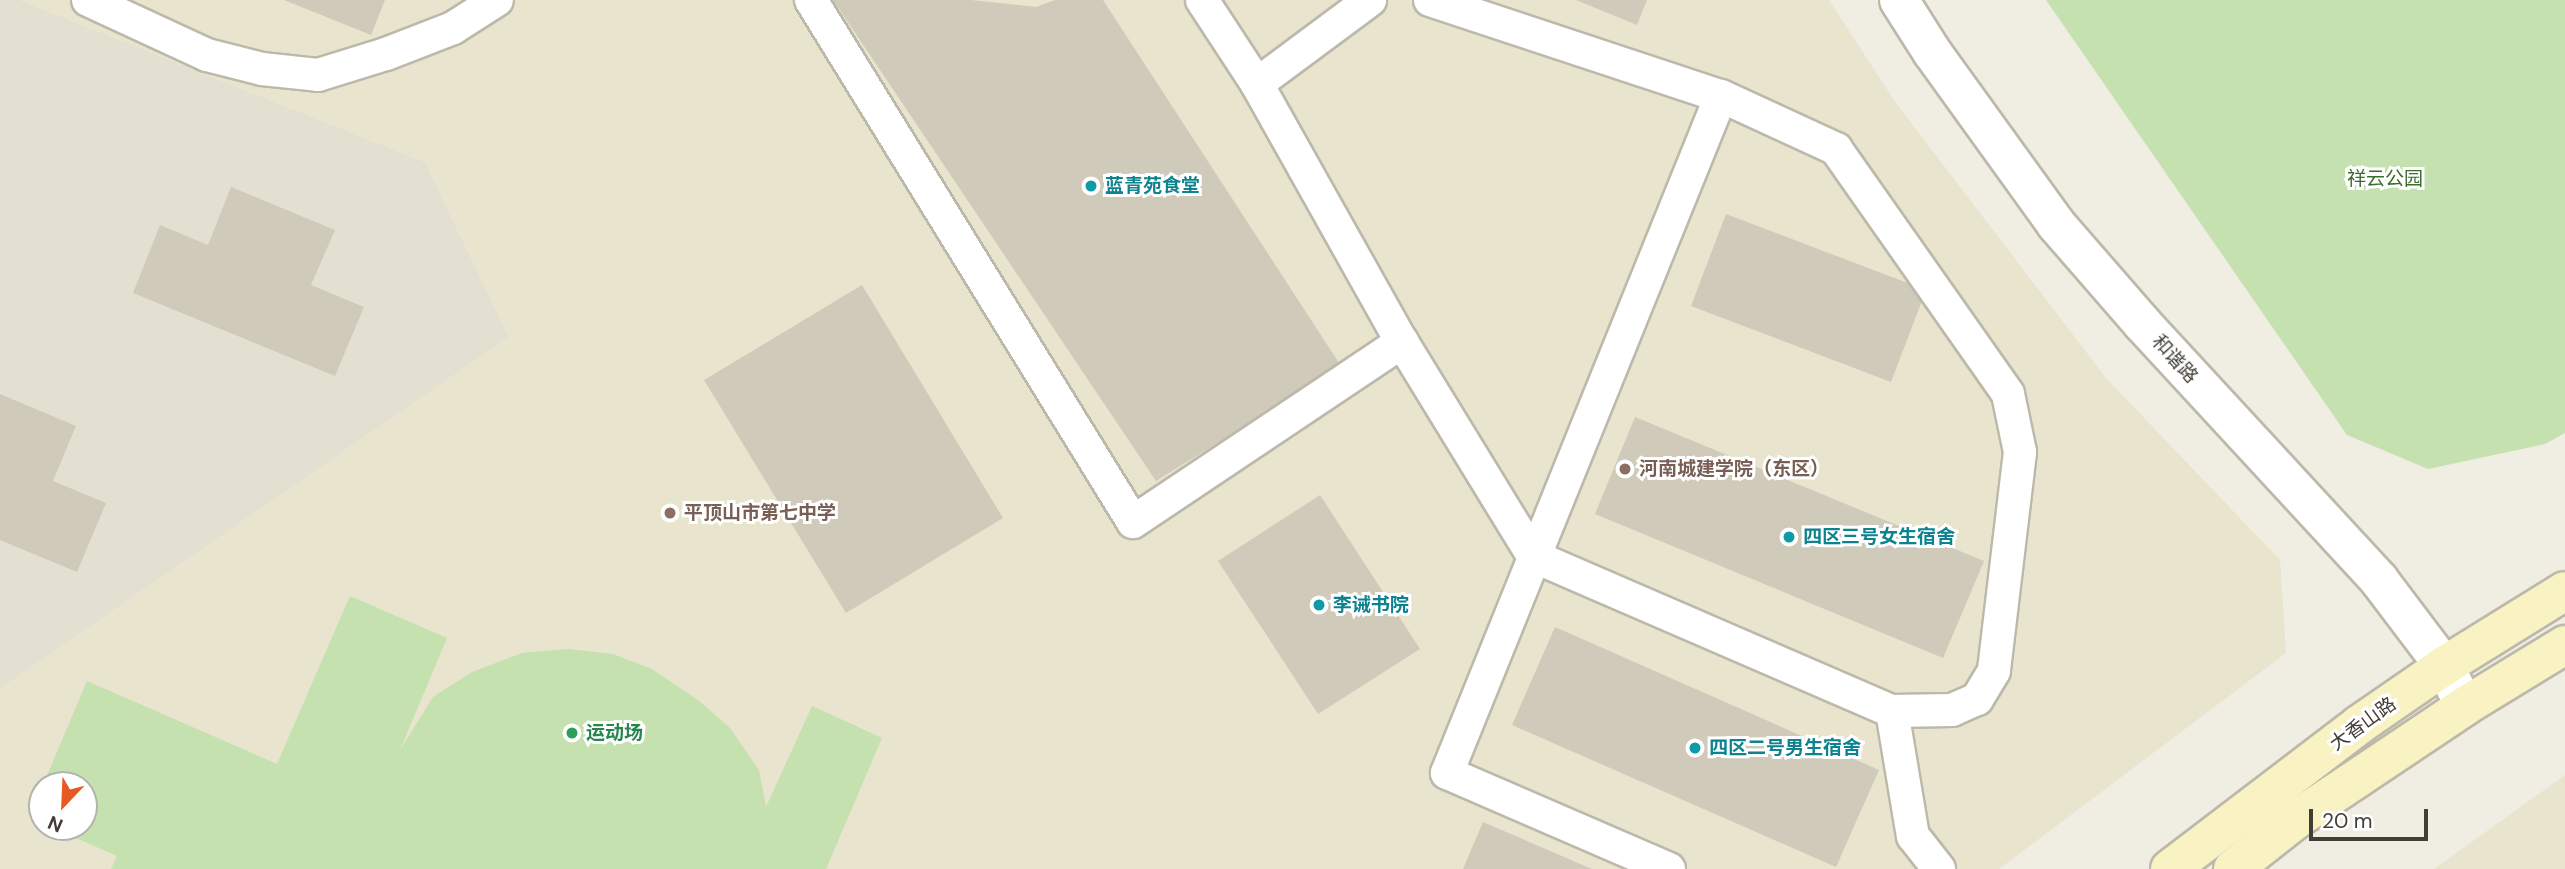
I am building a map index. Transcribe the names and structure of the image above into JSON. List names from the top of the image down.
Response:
{
  "streets": {
    "main road": ["大香山路"],
    "street": ["和谐路"]
  },
  "crossings": [
    ["和谐路", "大香山路"]
  ],
  "parks": ["祥云公园"],
  "places": [
    "蓝青苑食堂",
    "河南城建学院（东区）",
    "平顶山市第七中学",
    "四区三号女生宿舍",
    "李诫书院",
    "运动场",
    "四区二号男生宿舍"
  ],
  "scale_bar": "20 m",
  "north": "bottom left"
}
